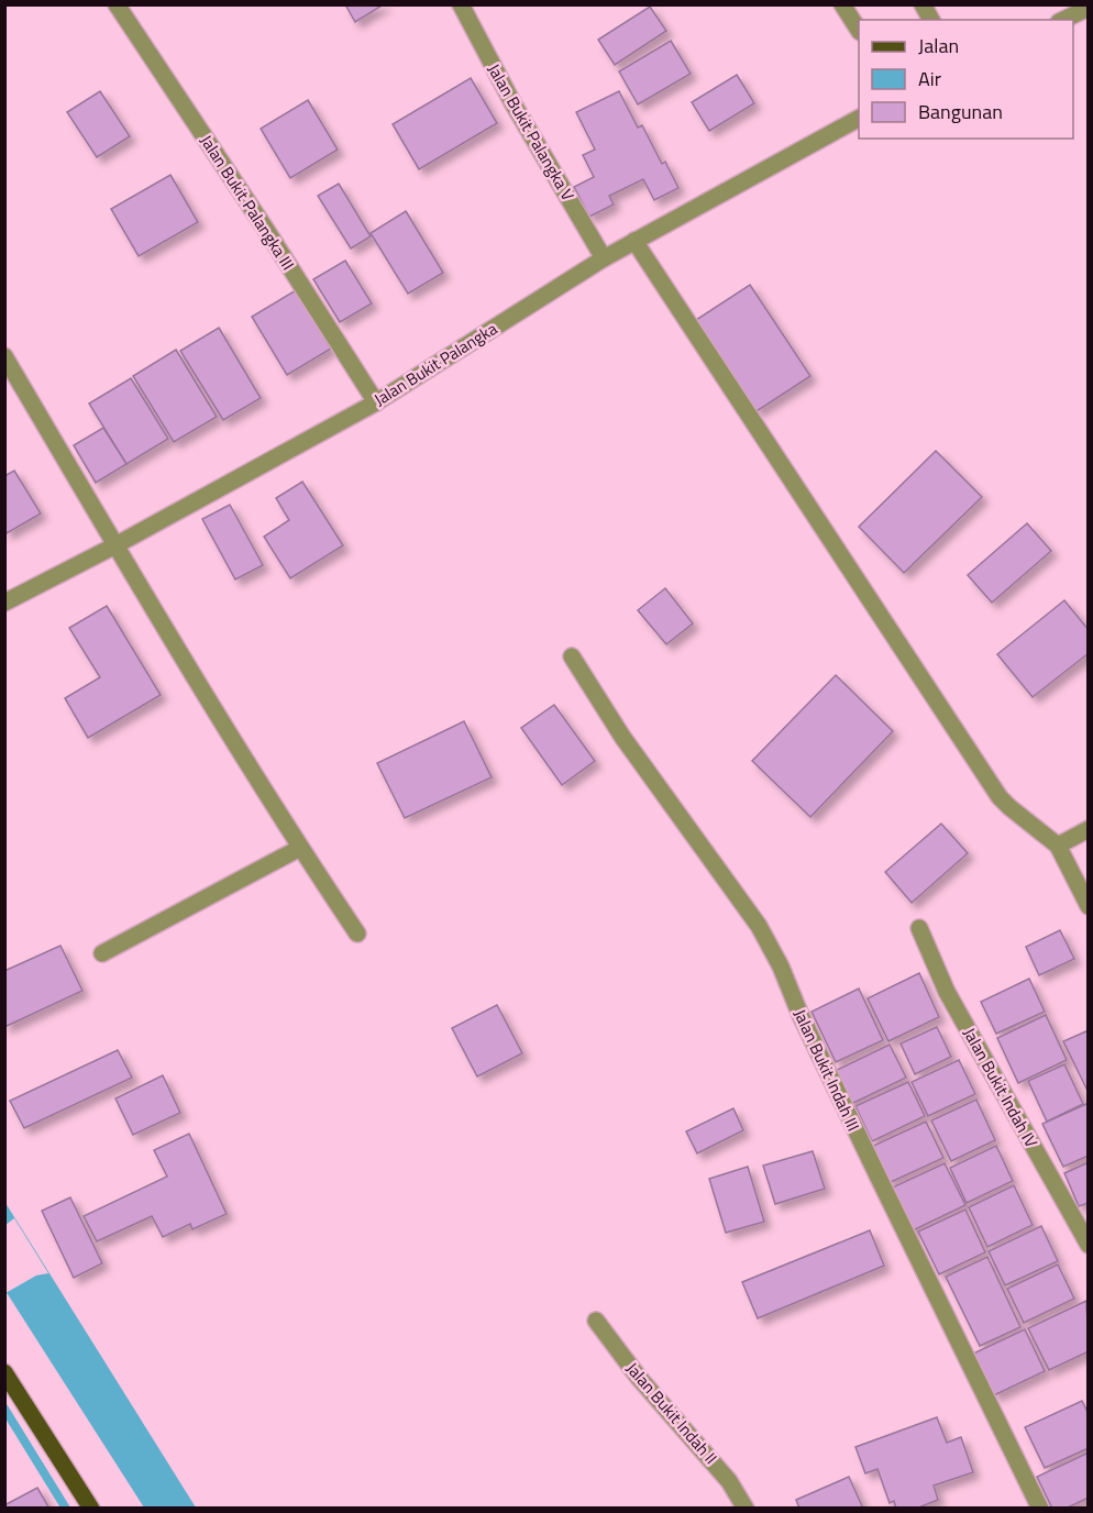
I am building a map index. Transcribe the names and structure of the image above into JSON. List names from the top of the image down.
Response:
{
  "streets": {
    "street": [
      "Jalan Bukit Palangka V",
      "Jalan Bukit Palangka III",
      "Jalan Bukit Palangka",
      "Jalan Bukit Indah III",
      "Jalan Bukit Indah IV",
      "Jalan Bukit Indah II"
    ]
  },
  "crossings": [
    ["Jalan Bukit Palangka V", "Jalan Bukit Palangka"],
    ["Jalan Bukit Palangka III", "Jalan Bukit Palangka"]
  ],
  "legend": ["Jalan", "Air", "Bangunan"]
}
